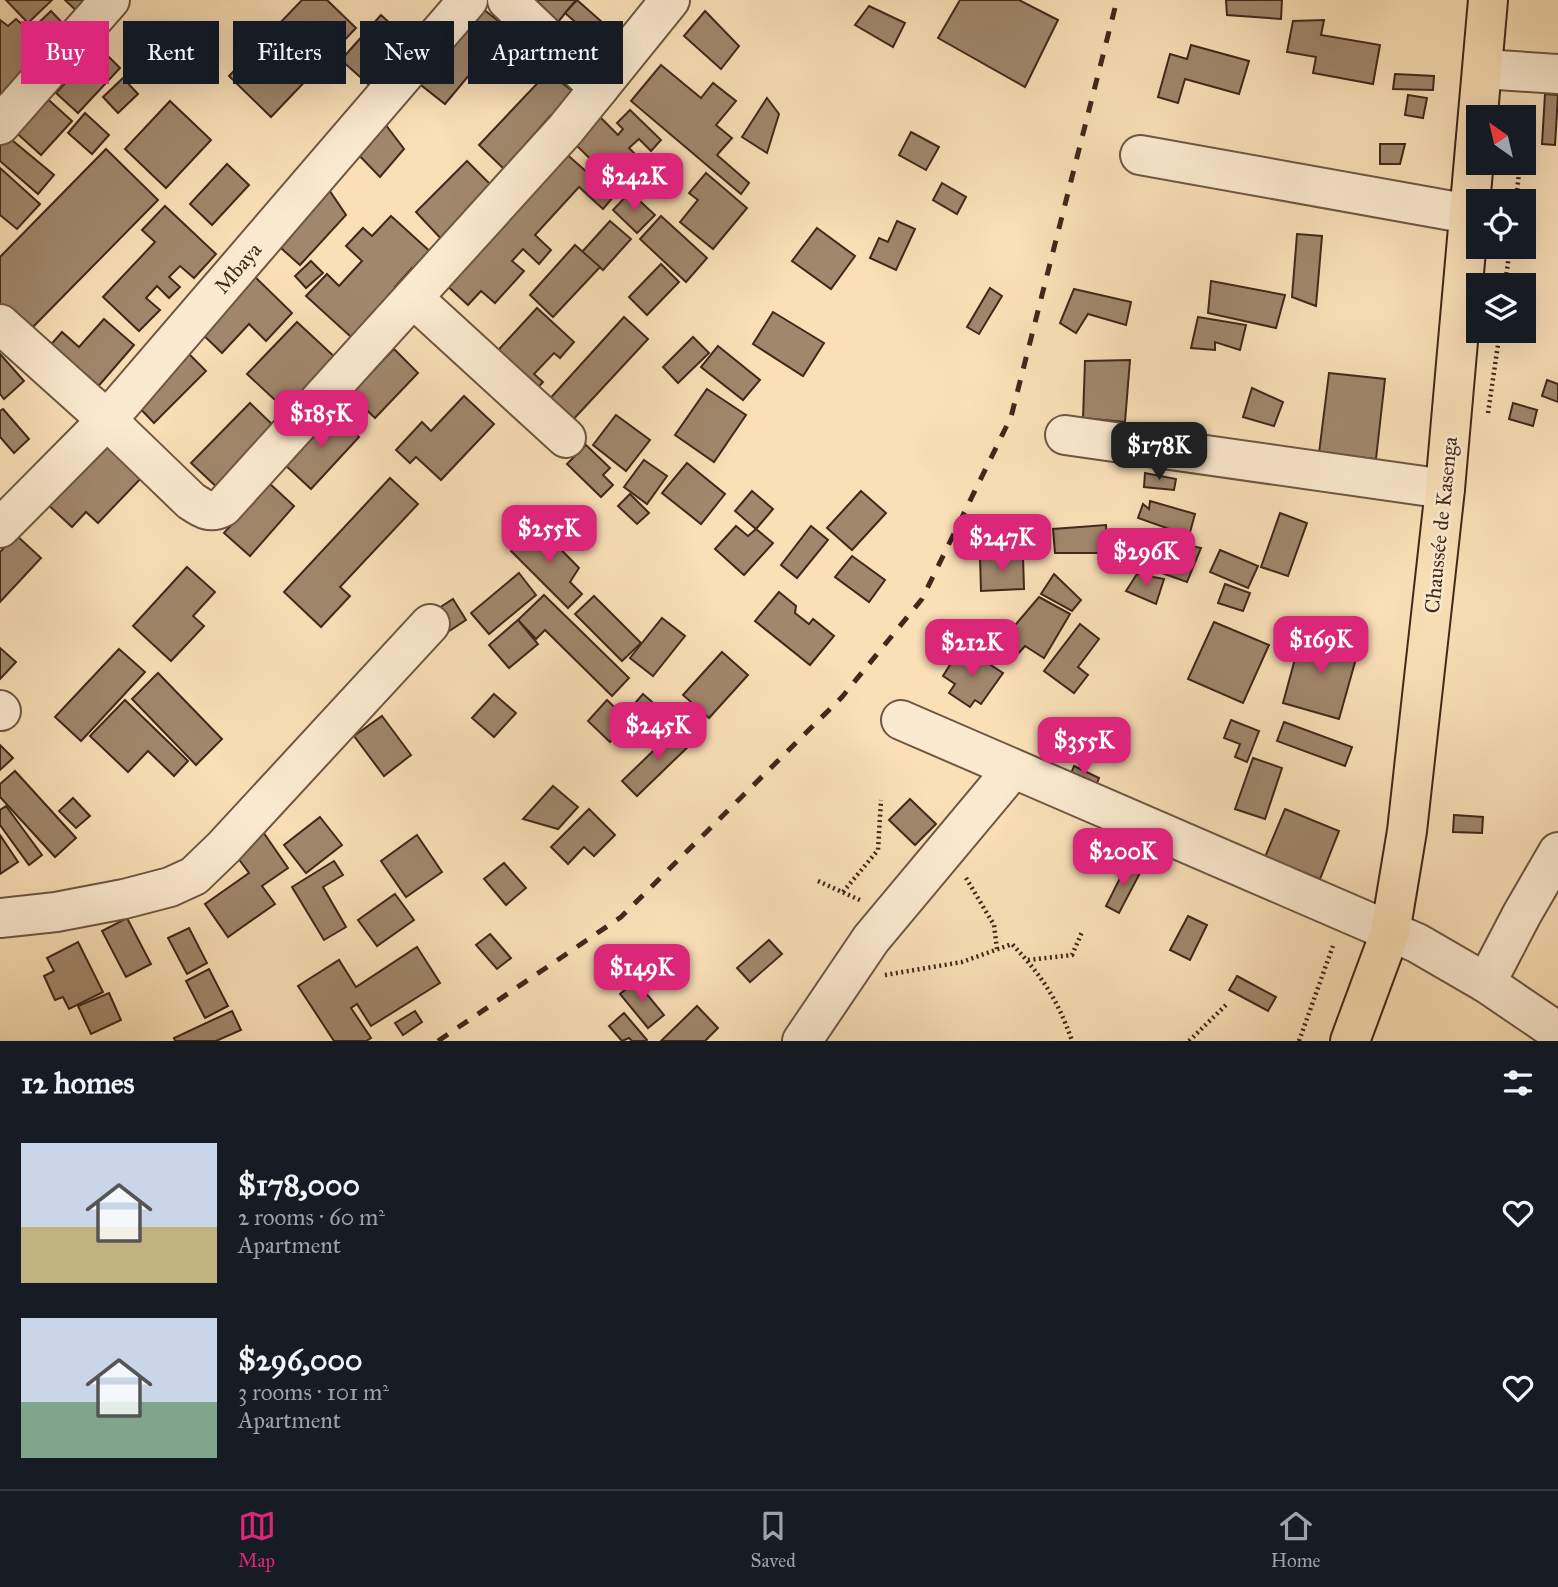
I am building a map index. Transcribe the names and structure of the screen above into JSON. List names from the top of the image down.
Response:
{
  "streets": {
    "main road": ["Chaussée de Kasenga"],
    "street": ["Mbaya"]
  },
  "north": "top left",
  "page": {
    "chip": [
      "Buy",
      "Rent",
      "Filters",
      "New",
      "Apartment"
    ],
    "price": [
      "$242K",
      "$185K",
      "$178K",
      "$255K",
      "$247K",
      "$296K",
      "$169K",
      "$212K",
      "$245K",
      "$355K",
      "$200K",
      "$149K"
    ],
    "heading": "12 homes",
    "list": [
      {
        "name": "$178,000",
        "note": "2 rooms · 60 m² · Apartment"
      },
      {
        "name": "$296,000",
        "note": "3 rooms · 101 m² · Apartment"
      }
    ],
    "tabs": ["Map", "Saved", "Home"]
  }
}
